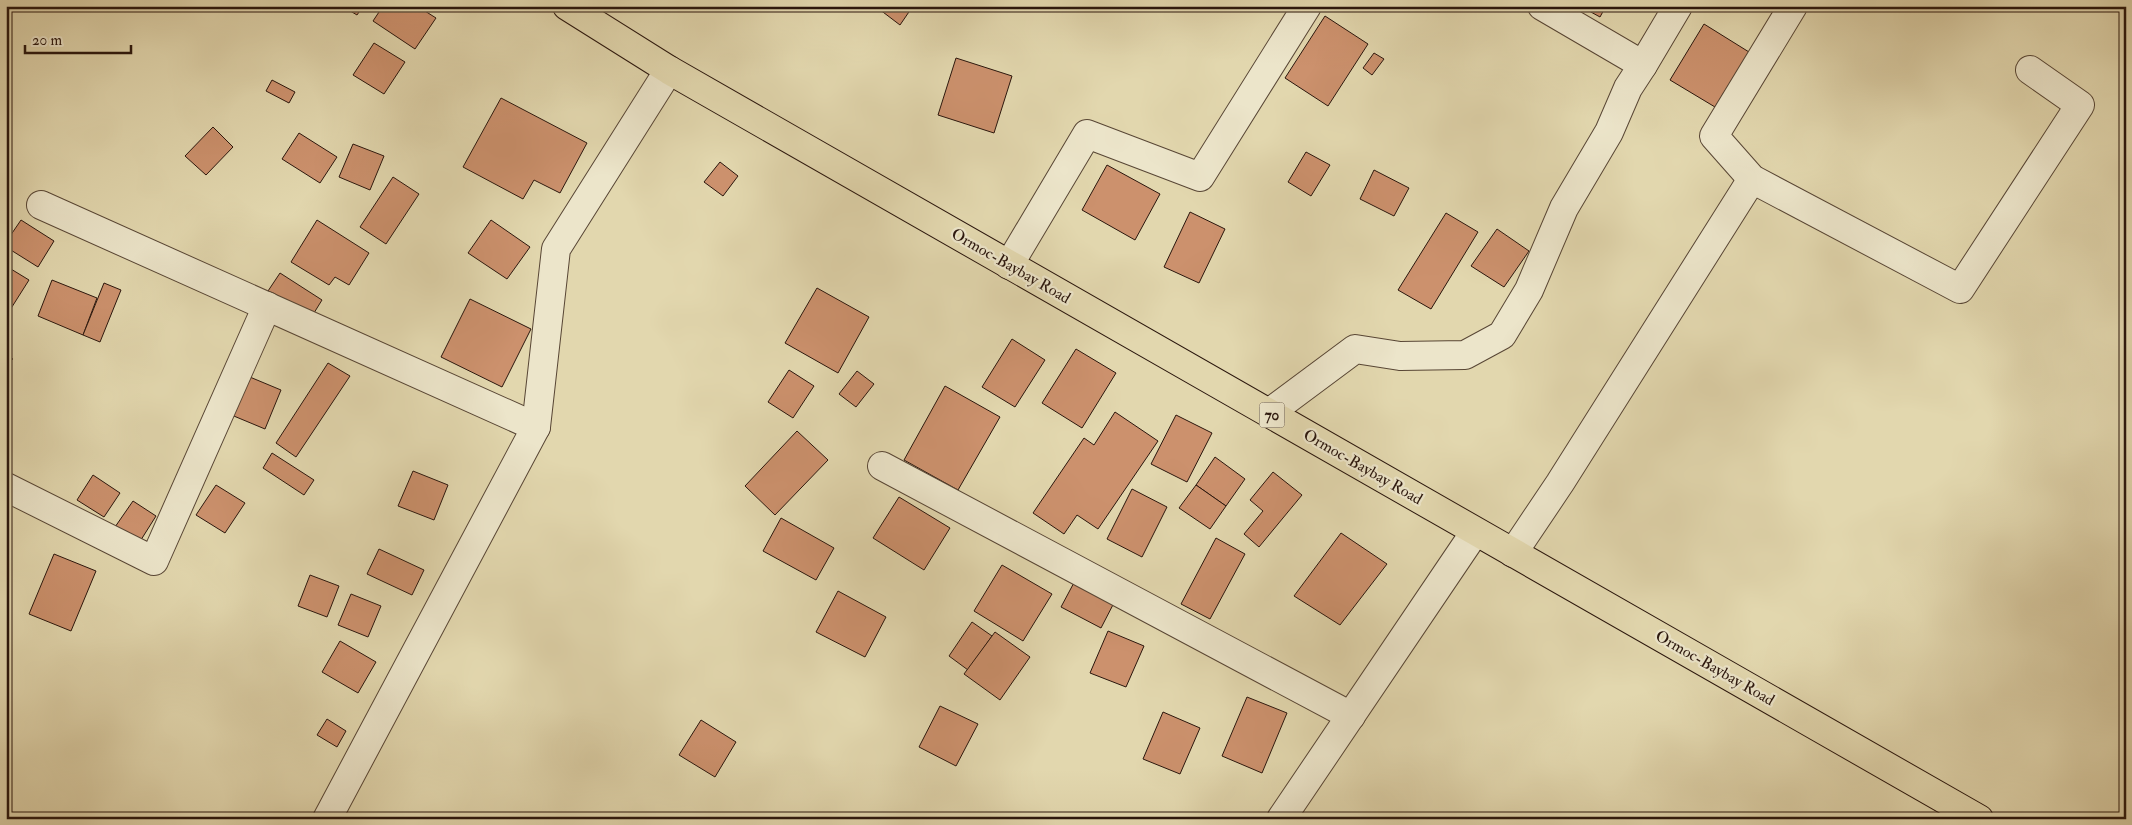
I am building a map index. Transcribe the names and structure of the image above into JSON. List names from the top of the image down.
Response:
{
  "streets": {
    "highway": ["Ormoc-Baybay Road", "70"]
  },
  "scale_bar": "20 m"
}
